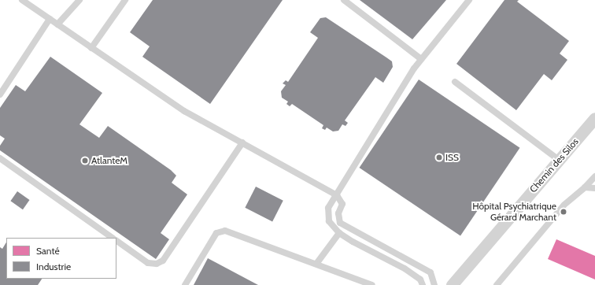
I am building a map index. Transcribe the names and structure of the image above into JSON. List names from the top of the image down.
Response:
{
  "streets": {
    "street": ["Chemin des Silos"]
  },
  "places": ["ISS", "AtlanteM", "Hôpital Psychiatrique Gérard Marchant"],
  "legend": ["Santé", "Industrie"]
}
